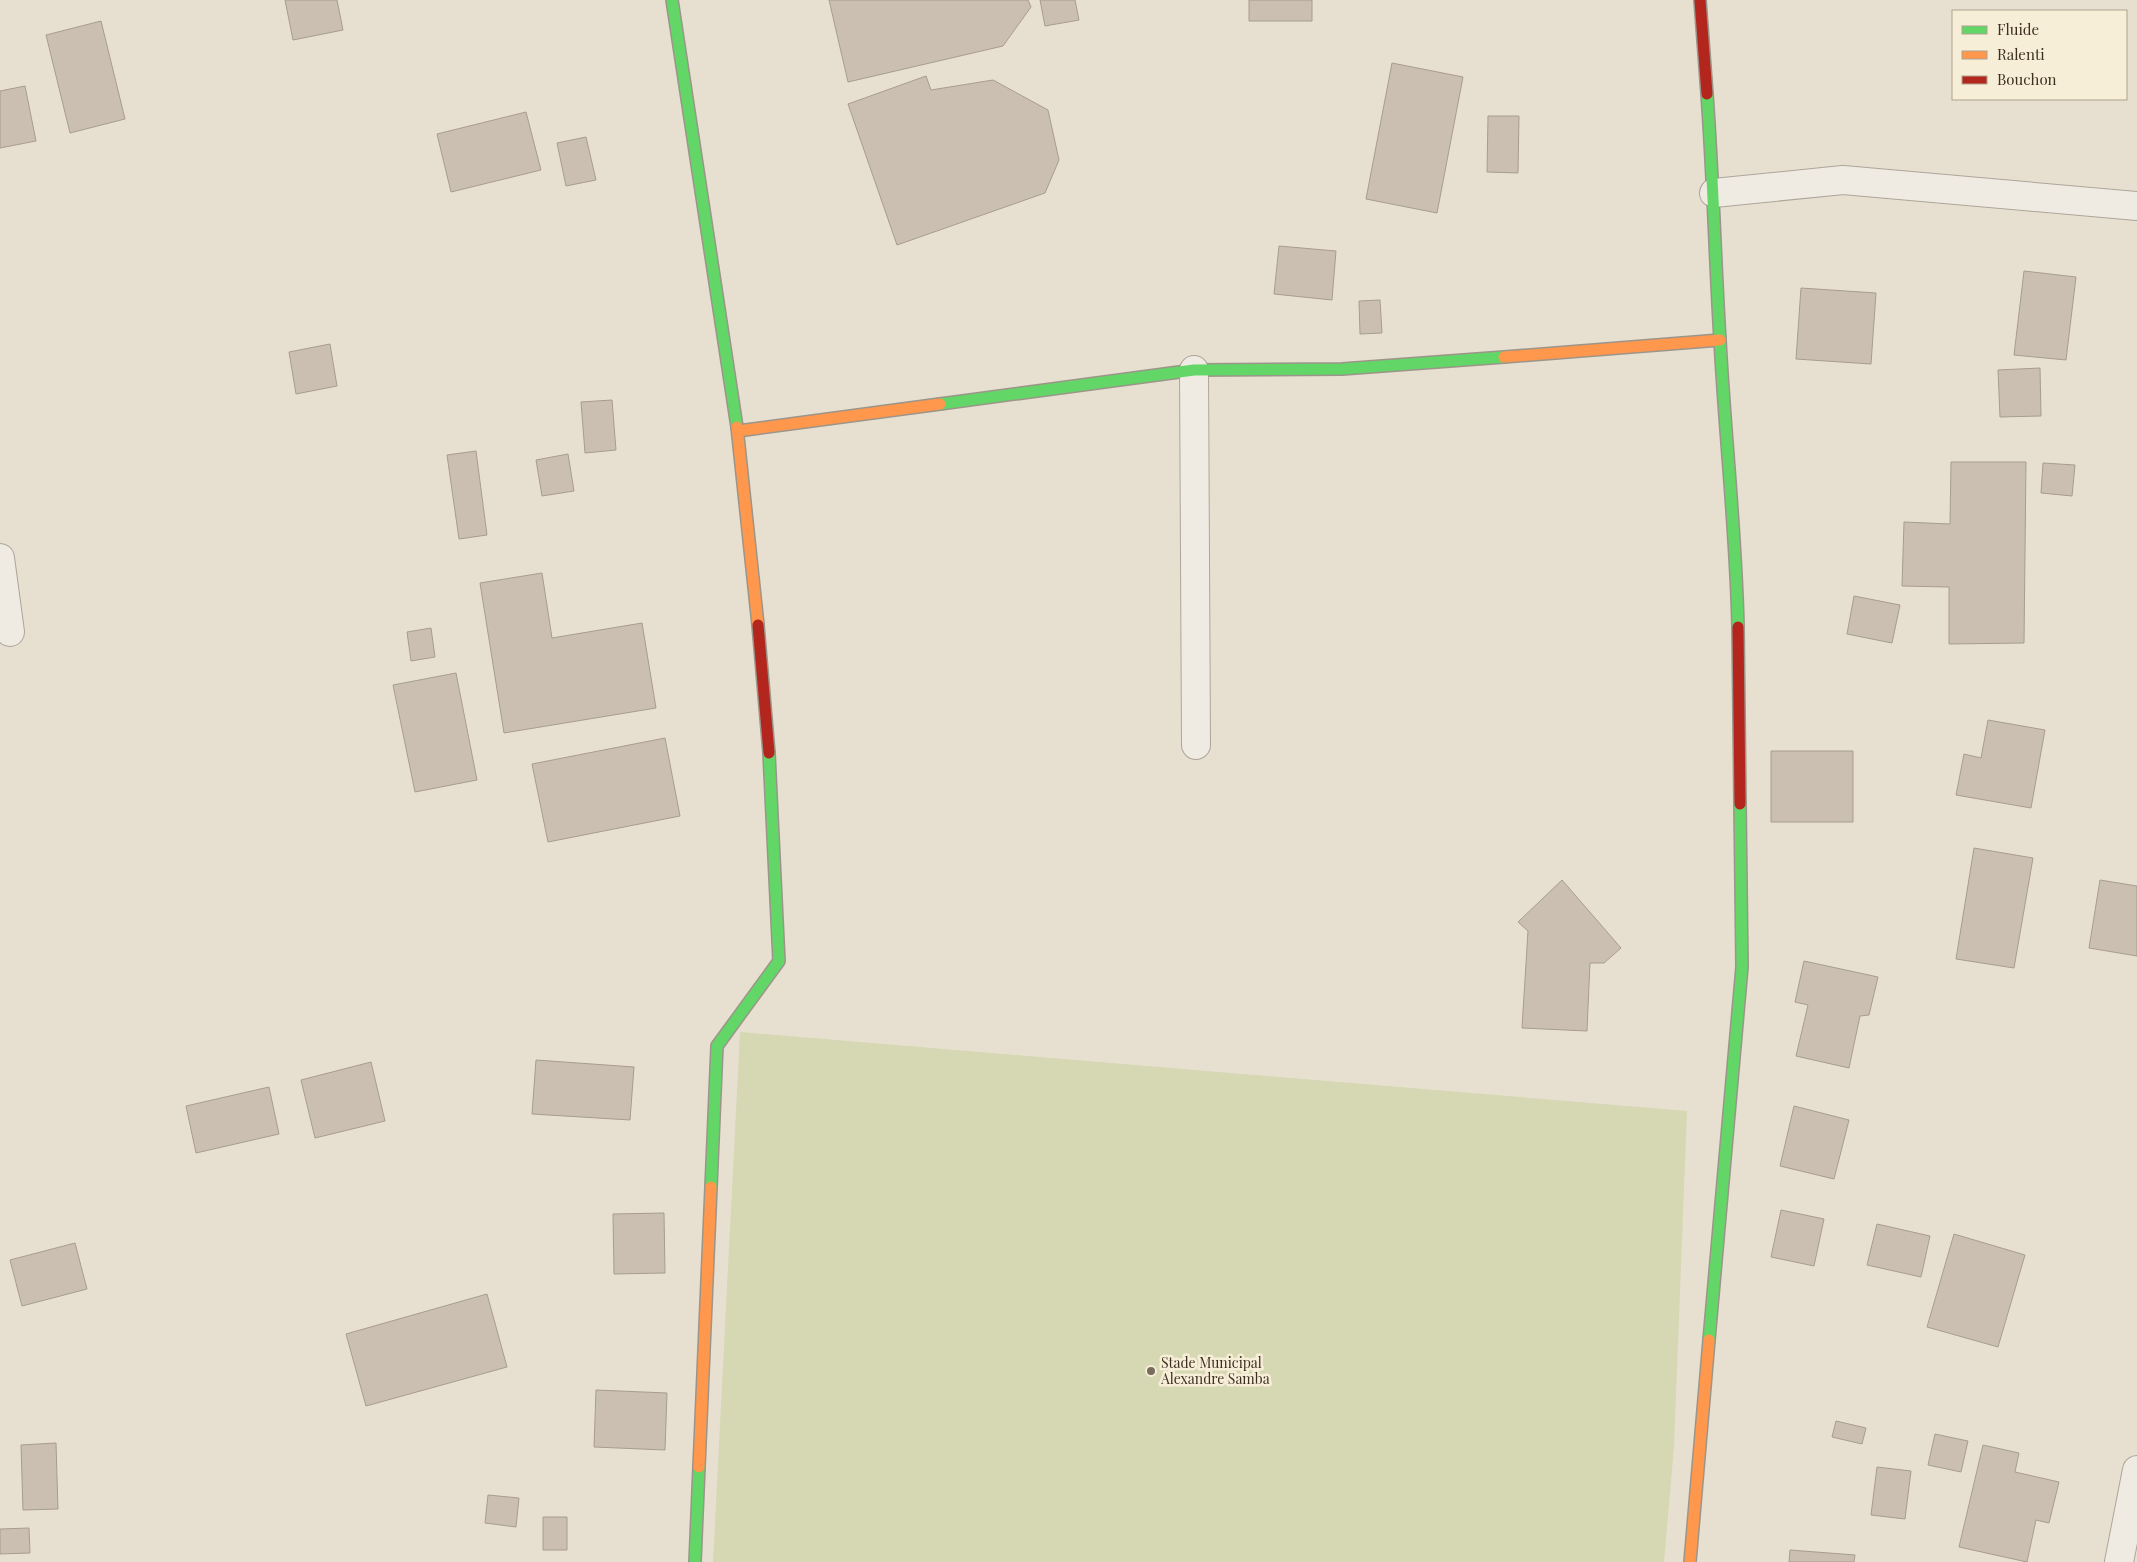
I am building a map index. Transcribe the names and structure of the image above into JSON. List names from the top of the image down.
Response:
{
  "places": ["Stade Municipal Alexandre Samba"],
  "legend": ["Fluide", "Ralenti", "Bouchon"]
}
